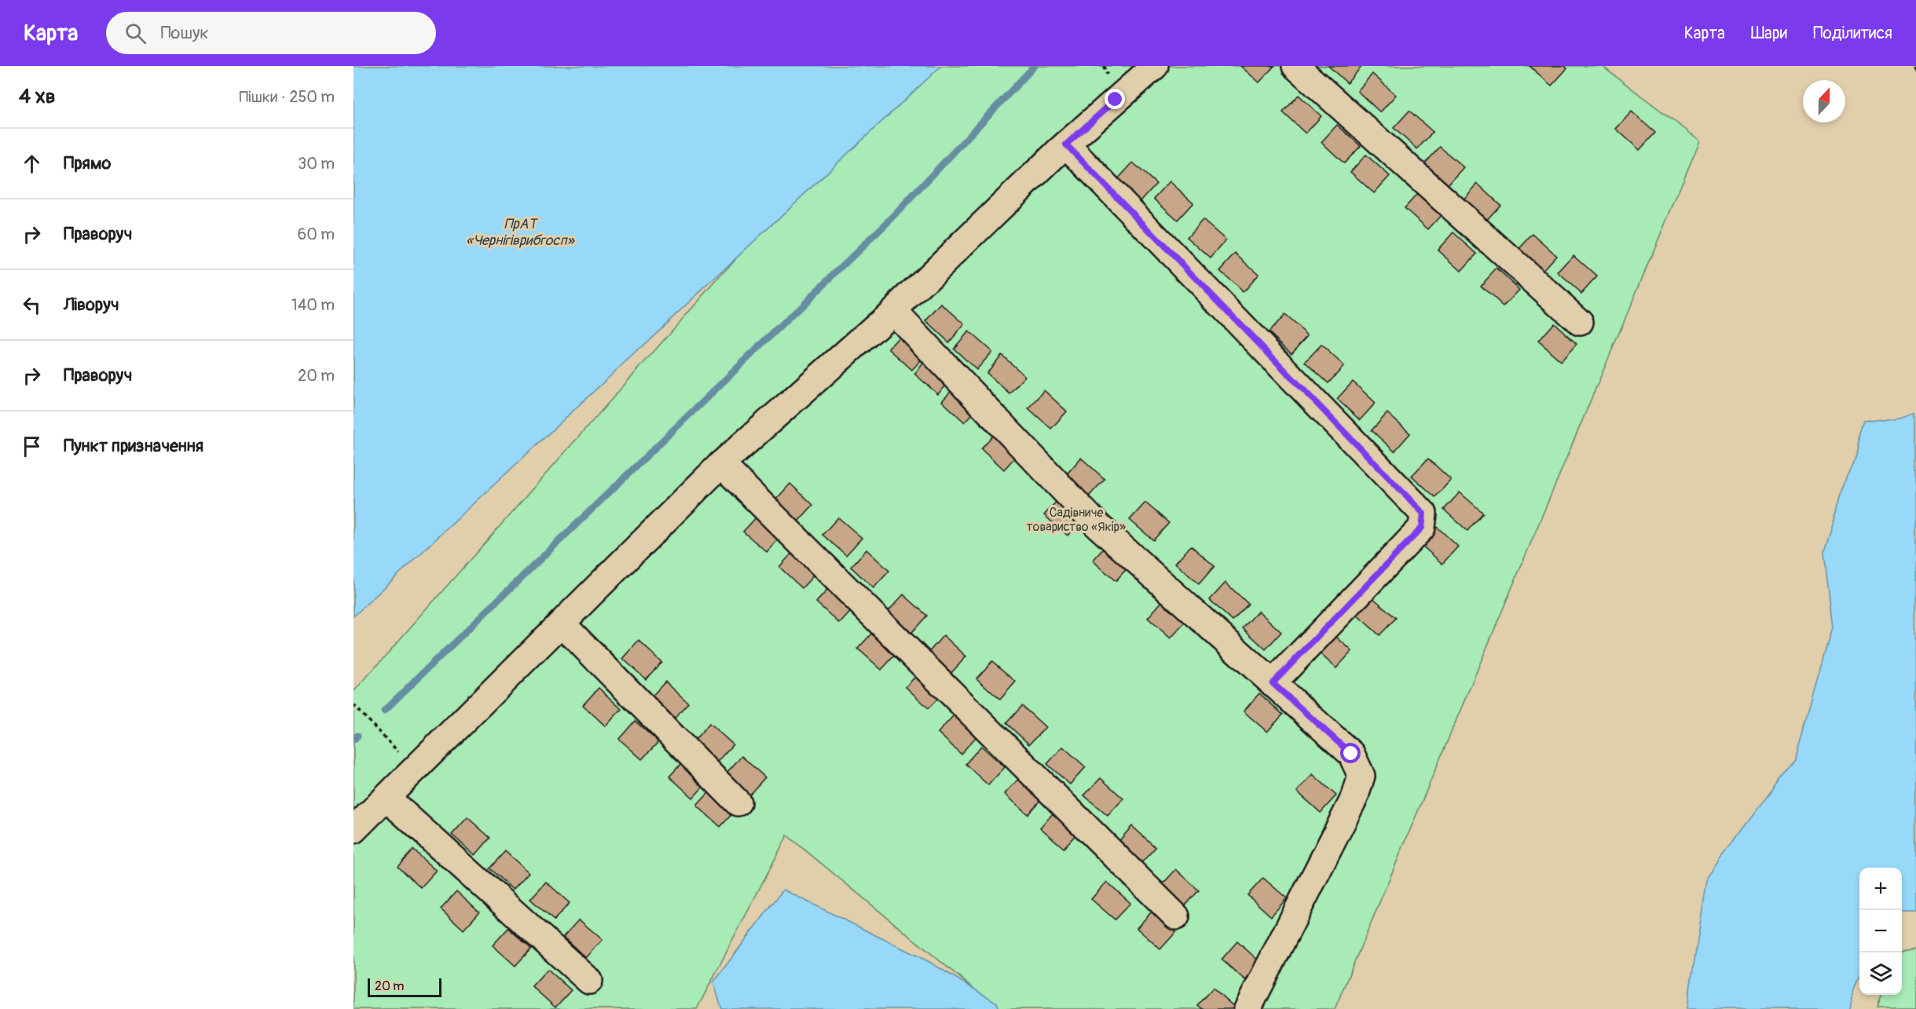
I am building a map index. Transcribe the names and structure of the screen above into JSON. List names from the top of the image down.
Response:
{
  "water": ["ПрАТ «Чернігіврибгосп»"],
  "parks": ["Садівниче товариство «Якір»"],
  "scale_bar": "20 m",
  "north": "top",
  "page": {
    "header": "Карта",
    "search": "Пошук",
    "nav": ["Карта", "Шари", "Поділитися"],
    "heading": ["4 хв", "Пішки · 250 m"],
    "list": [
      ["Прямо", "30 m"],
      ["Праворуч", "60 m"],
      ["Ліворуч", "140 m"],
      ["Праворуч", "20 m"],
      "Пункт призначення"
    ],
    "map_buttons": ["+", "−"],
    "scale": "20 m"
  }
}
